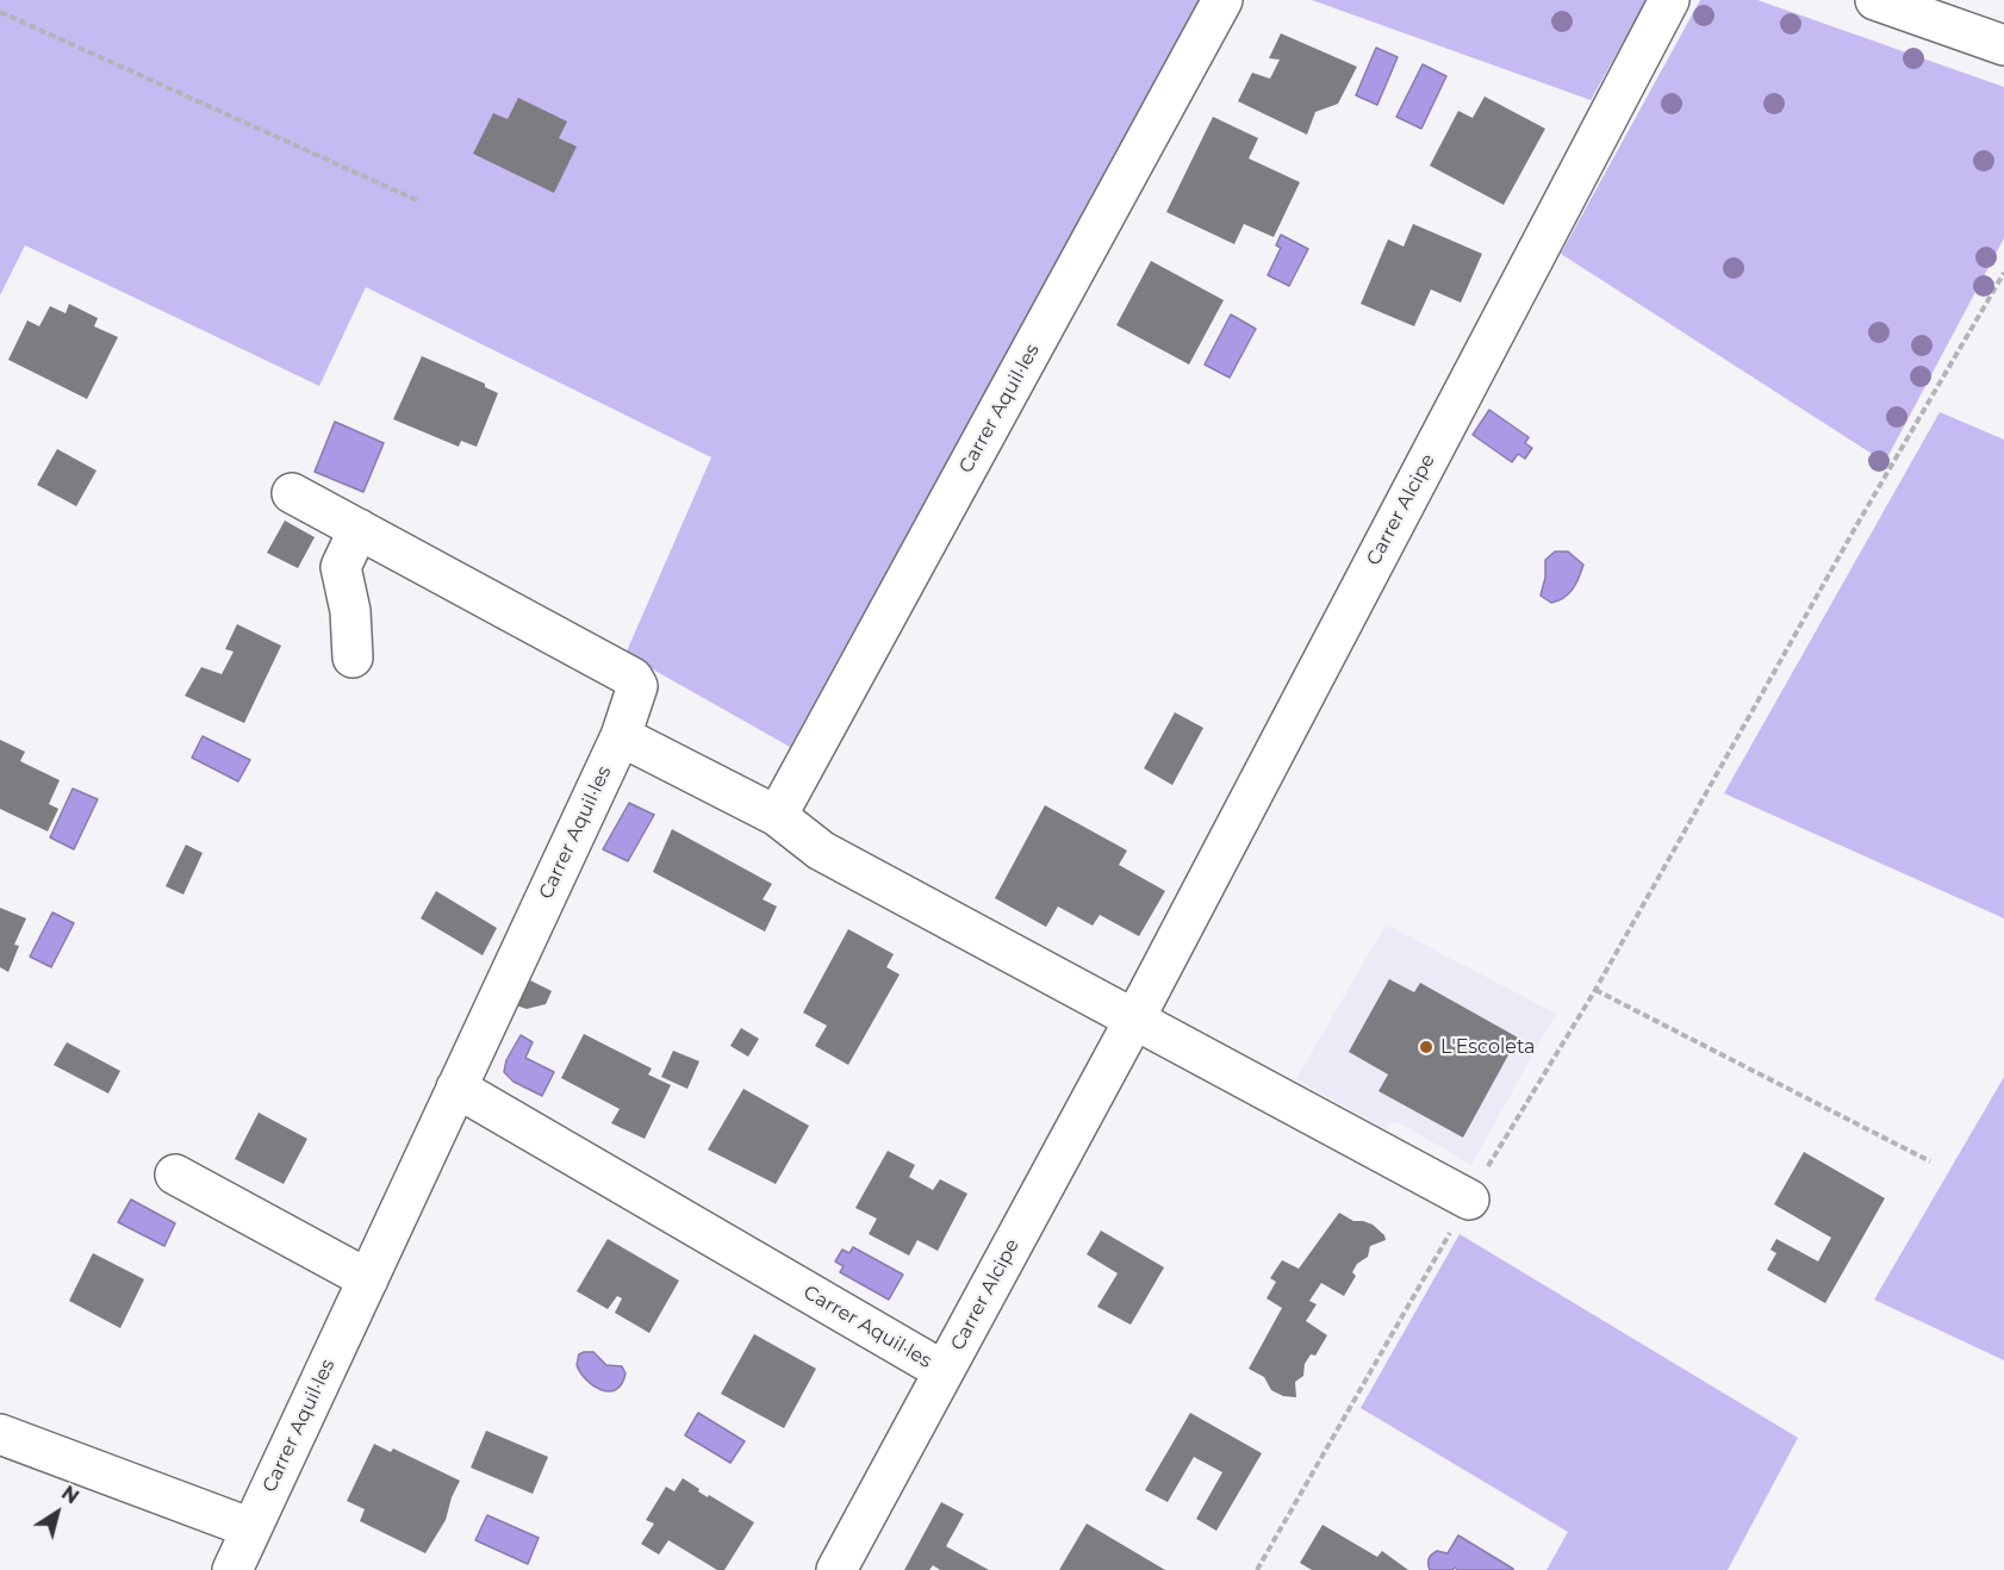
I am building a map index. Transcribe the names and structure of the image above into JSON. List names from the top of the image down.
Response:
{
  "streets": {
    "street": ["Carrer Aquil·les", "Carrer Alcipe"]
  },
  "crossings": [
    ["Carrer Aquil·les", "Carrer Alcipe"]
  ],
  "places": ["L'Escoleta"],
  "north": "top right"
}
